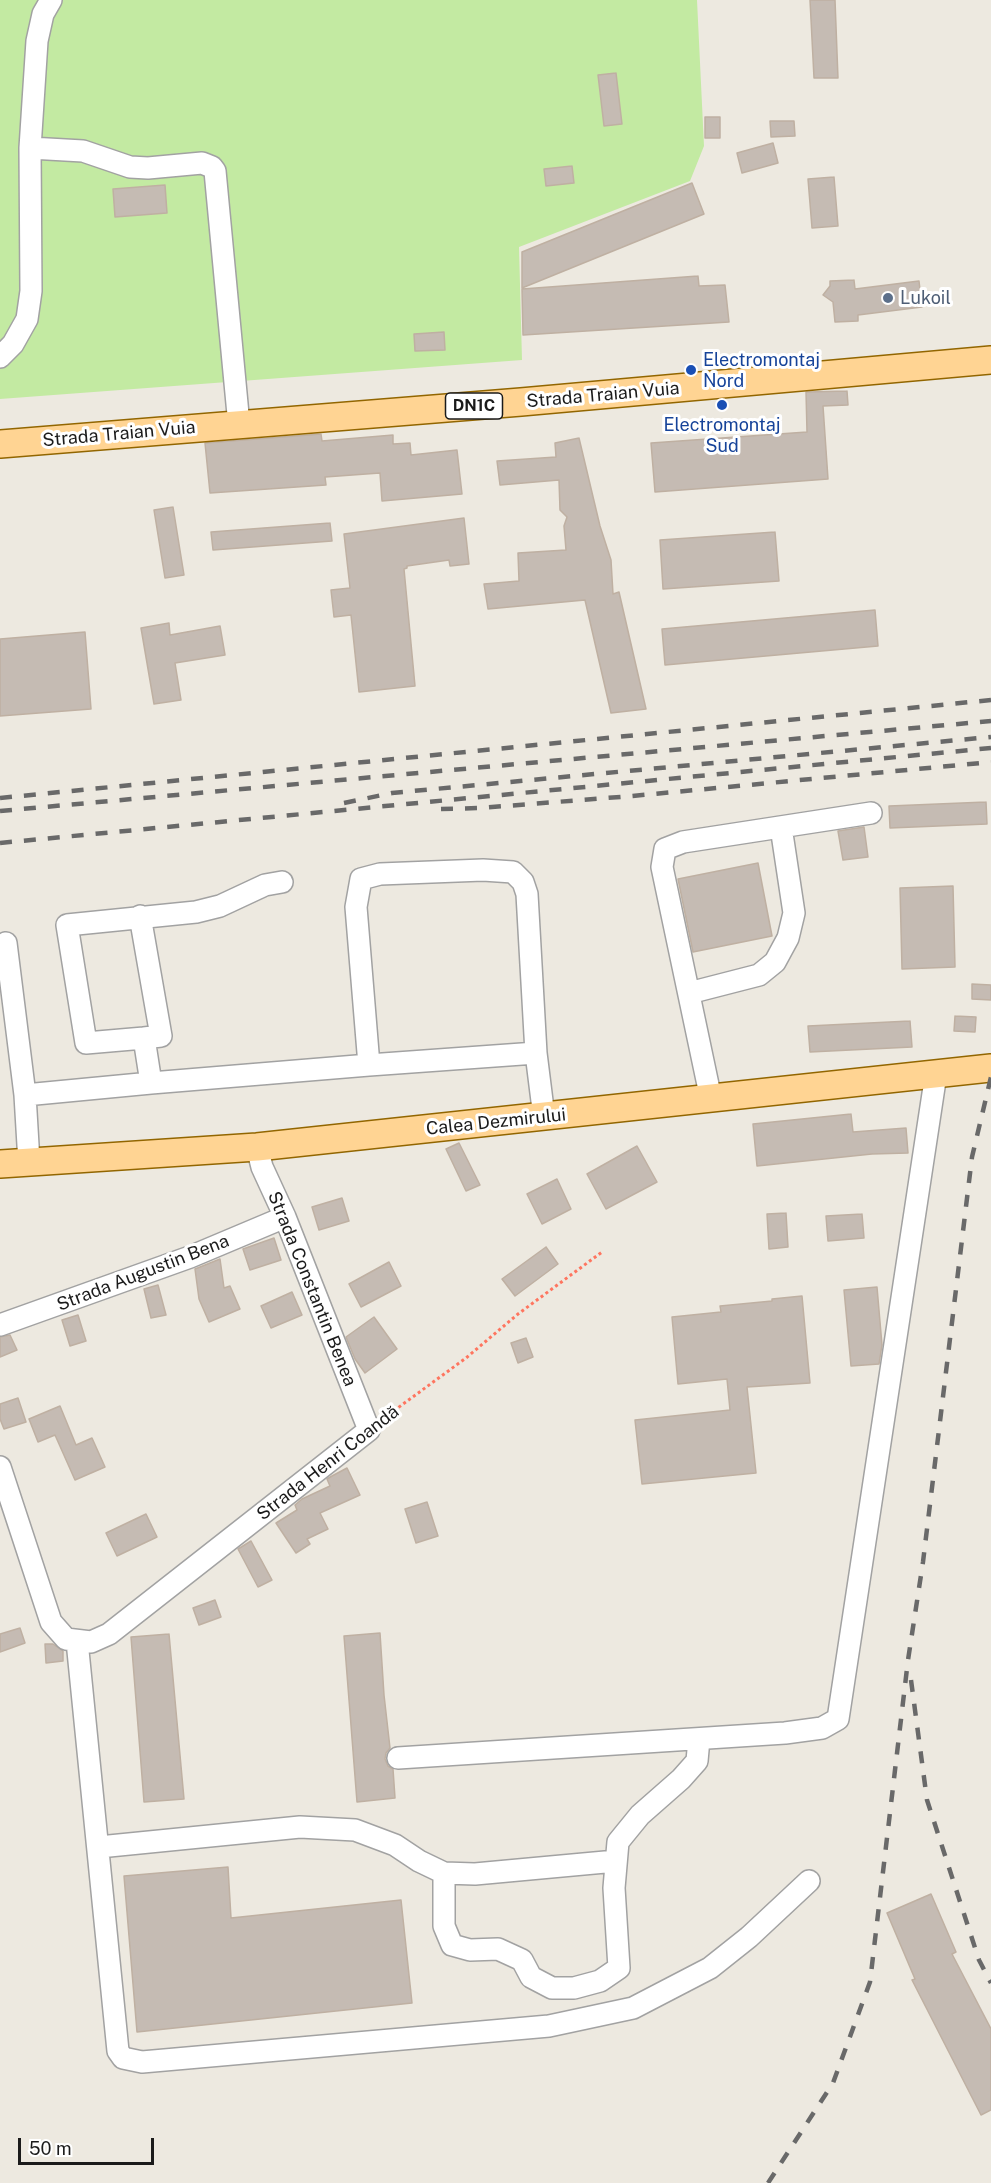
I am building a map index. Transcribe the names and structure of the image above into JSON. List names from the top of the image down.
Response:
{
  "streets": {
    "main road": ["Strada Traian Vuia", "DN1C", "Calea Dezmirului"],
    "street": ["Strada Augustin Bena", "Strada Constantin Benea", "Strada Henri Coandă"]
  },
  "crossings": [
    ["Calea Dezmirului", "Strada Constantin Benea"],
    ["Strada Augustin Bena", "Strada Constantin Benea"],
    ["Strada Constantin Benea", "Strada Henri Coandă"]
  ],
  "places": ["Lukoil", "Electromontaj Nord", "Electromontaj Sud"],
  "scale_bar": "50 m"
}
